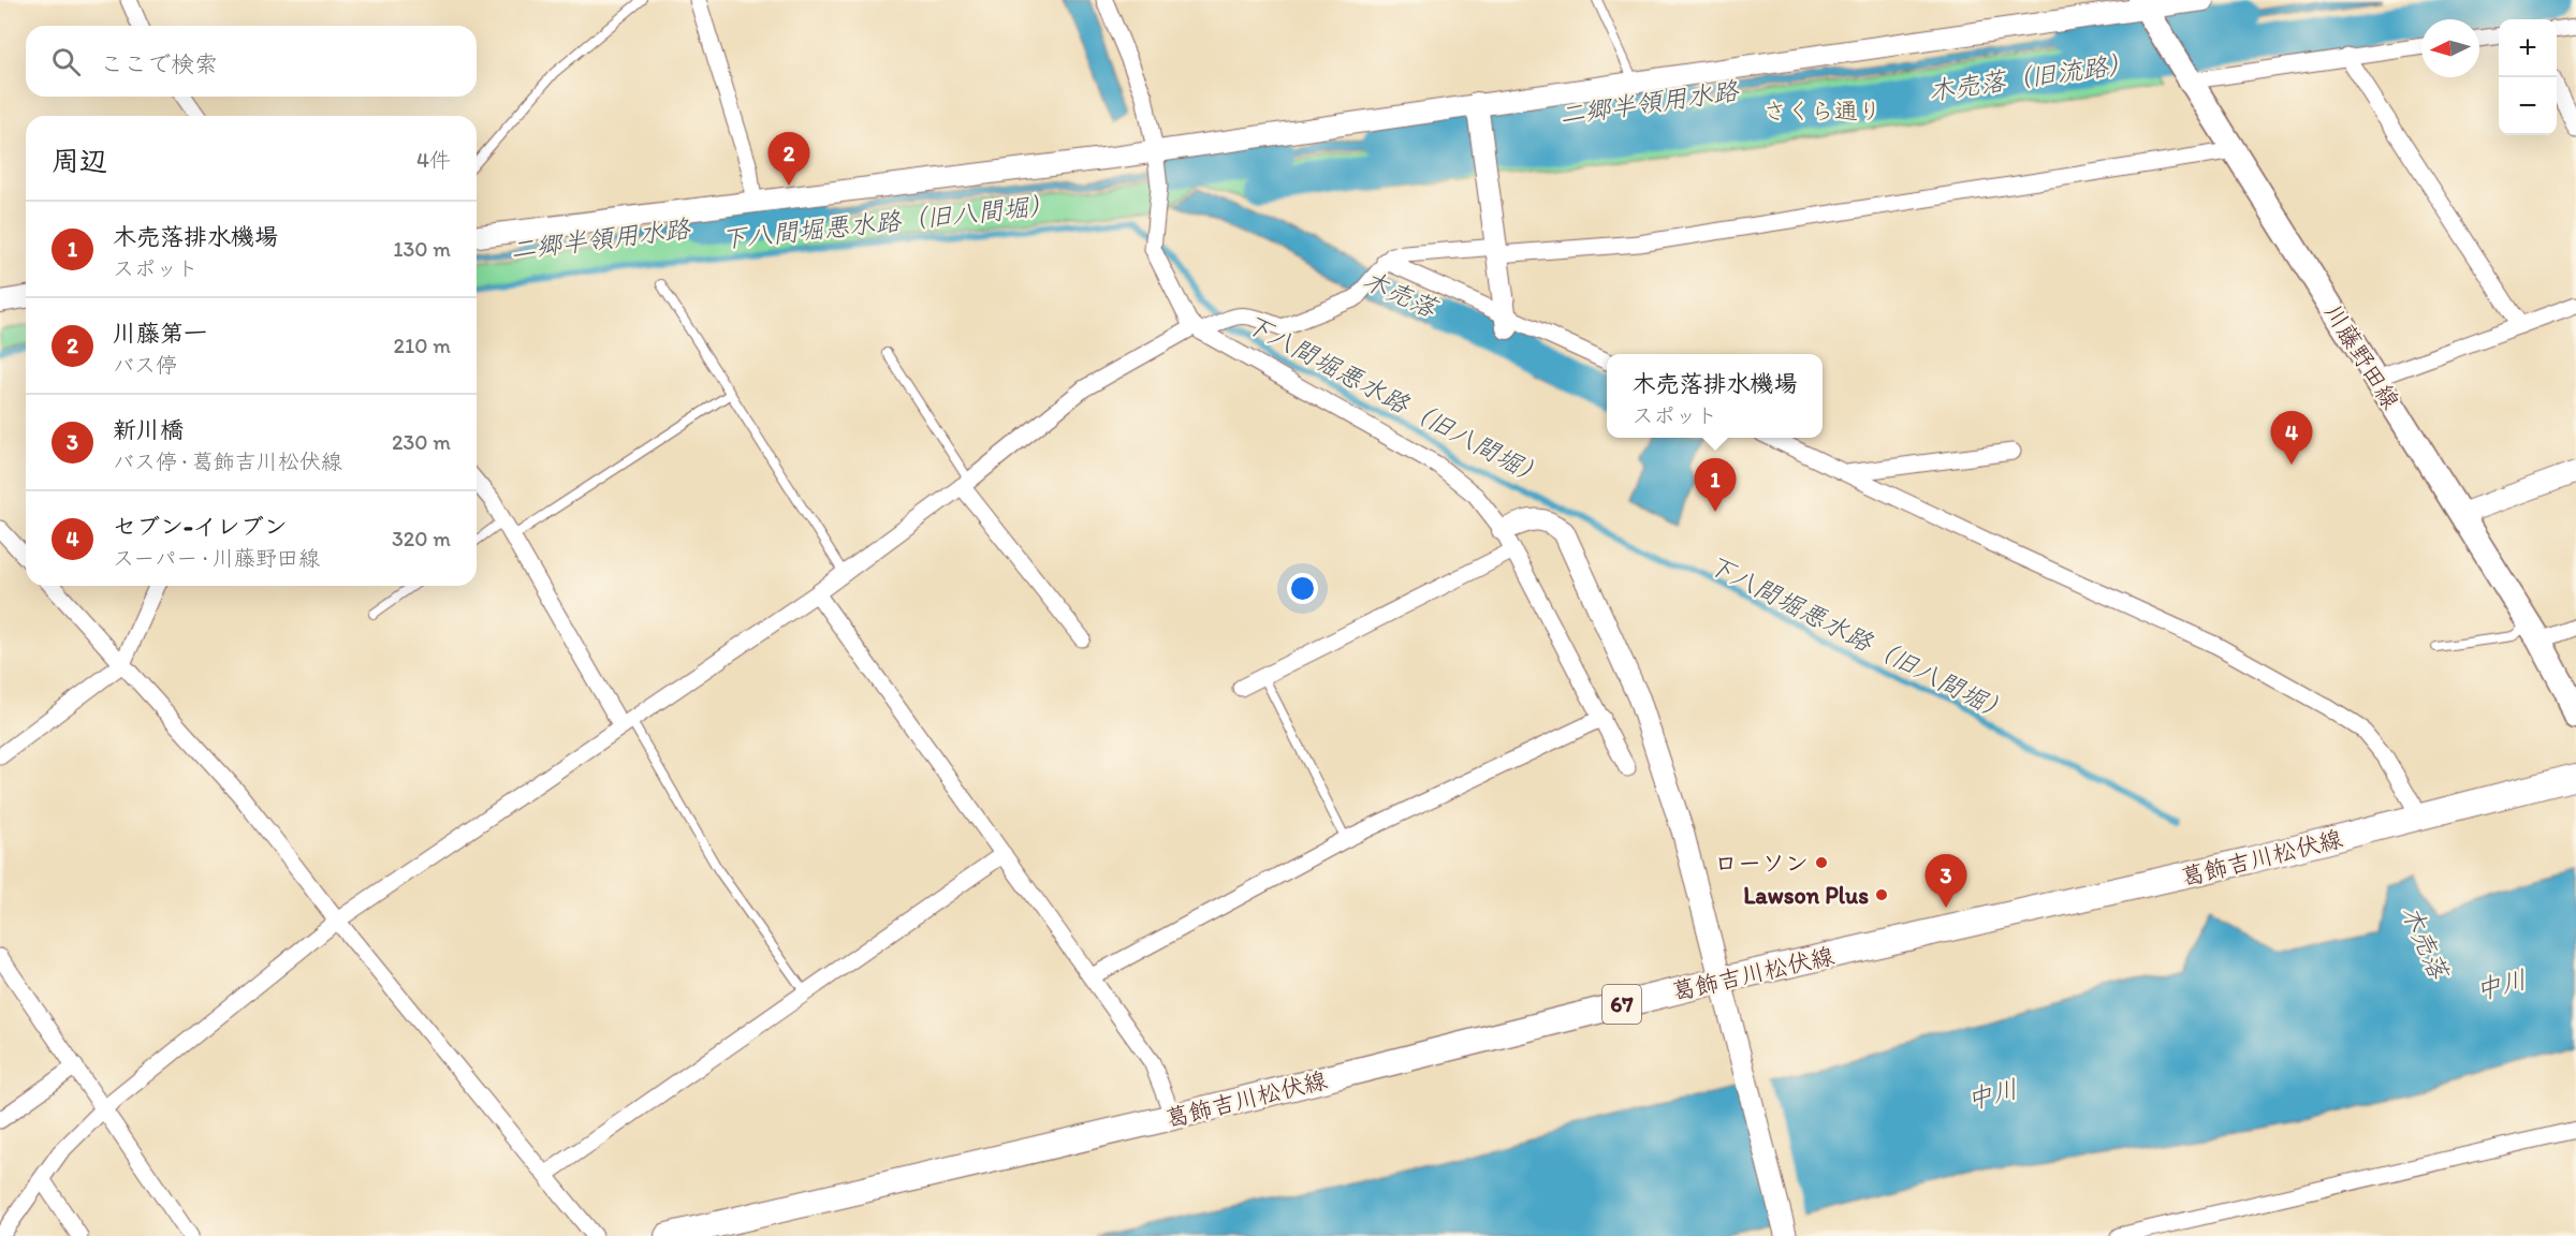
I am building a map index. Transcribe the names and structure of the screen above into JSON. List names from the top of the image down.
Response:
{
  "streets": {
    "main road": ["川藤野田線", "葛飾吉川松伏線", "67"]
  },
  "water": [
    "木売落（旧流路）",
    "二郷半領用水路",
    "下八間堀悪水路（旧八間堀）",
    "木売落",
    "中川"
  ],
  "parks": ["さくら通り"],
  "places": ["ローソン", "Lawson Plus"],
  "north": "left",
  "page": {
    "map_buttons": ["+", "−"],
    "search": "ここで検索",
    "heading": ["周辺", "4件"],
    "pins": [
      "2",
      "4",
      "1",
      "3"
    ],
    "list": [
      {
        "mark": "1",
        "name": "木売落排水機場",
        "note": "スポット",
        "value": "130 m"
      },
      {
        "mark": "2",
        "name": "川藤第一",
        "note": "バス停",
        "value": "210 m"
      },
      {
        "mark": "3",
        "name": "新川橋",
        "note": "バス停 · 葛飾吉川松伏線",
        "value": "230 m"
      },
      {
        "mark": "4",
        "name": "セブン-イレブン",
        "note": "スーパー · 川藤野田線",
        "value": "320 m"
      }
    ],
    "popup": ["木売落排水機場", "スポット"]
  }
}
